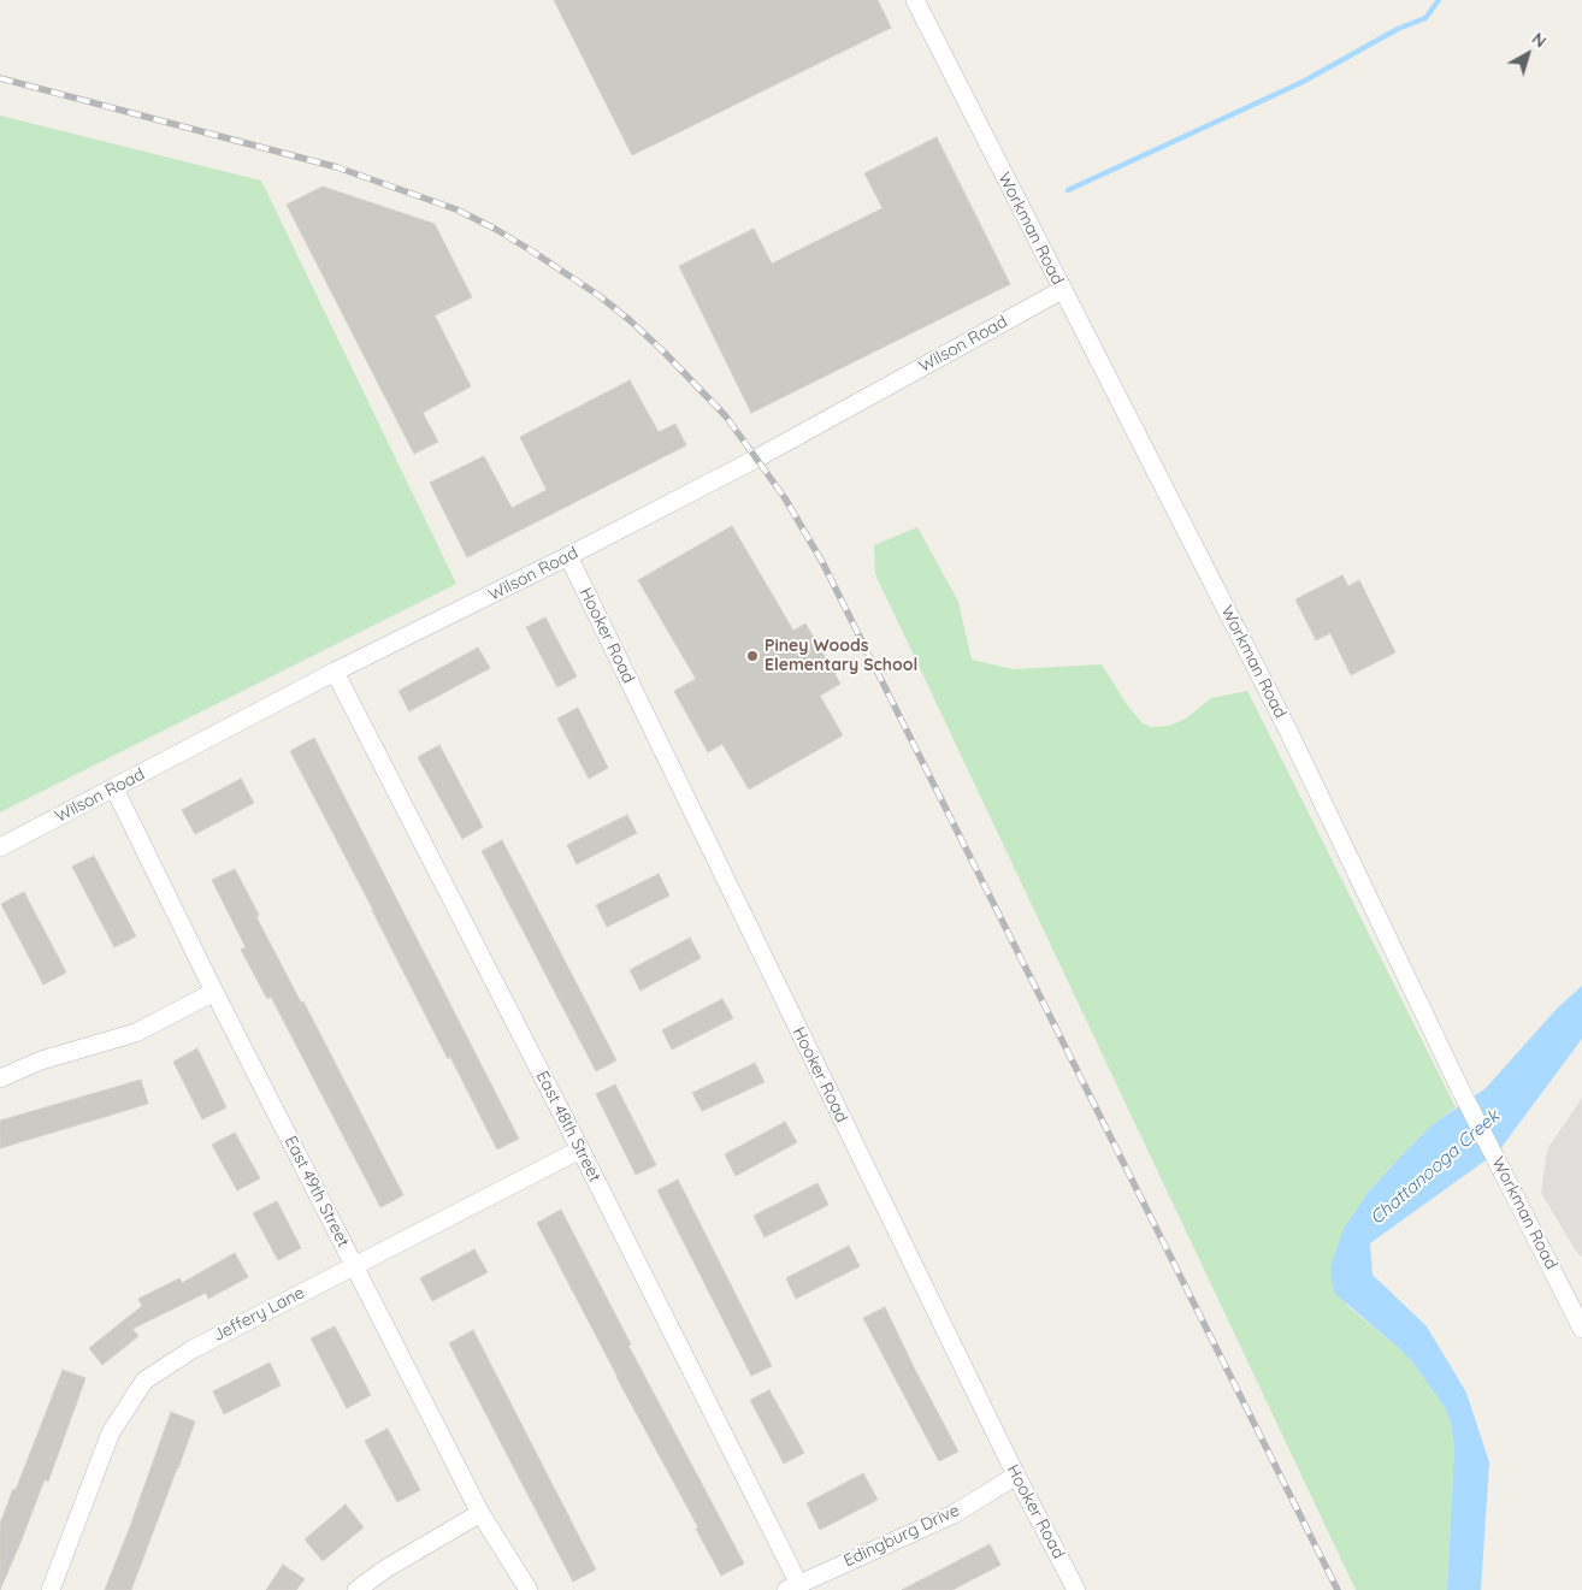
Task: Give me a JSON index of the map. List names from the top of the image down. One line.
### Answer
{"streets":{"street":["Workman Road","Wilson Road","Hooker Road","East 48th Street","East 49th Street","Jeffery Lane","Edingburg Drive"]},"crossings":[["Workman Road","Wilson Road"],["Wilson Road","Hooker Road"],["Wilson Road","East 48th Street"],["Wilson Road","East 49th Street"],["Hooker Road","Edingburg Drive"],["East 48th Street","Jeffery Lane"],["East 48th Street","Edingburg Drive"],["East 49th Street","Jeffery Lane"]],"water":["Chattanooga Creek"],"places":["Piney Woods Elementary School"],"north":"top right"}
